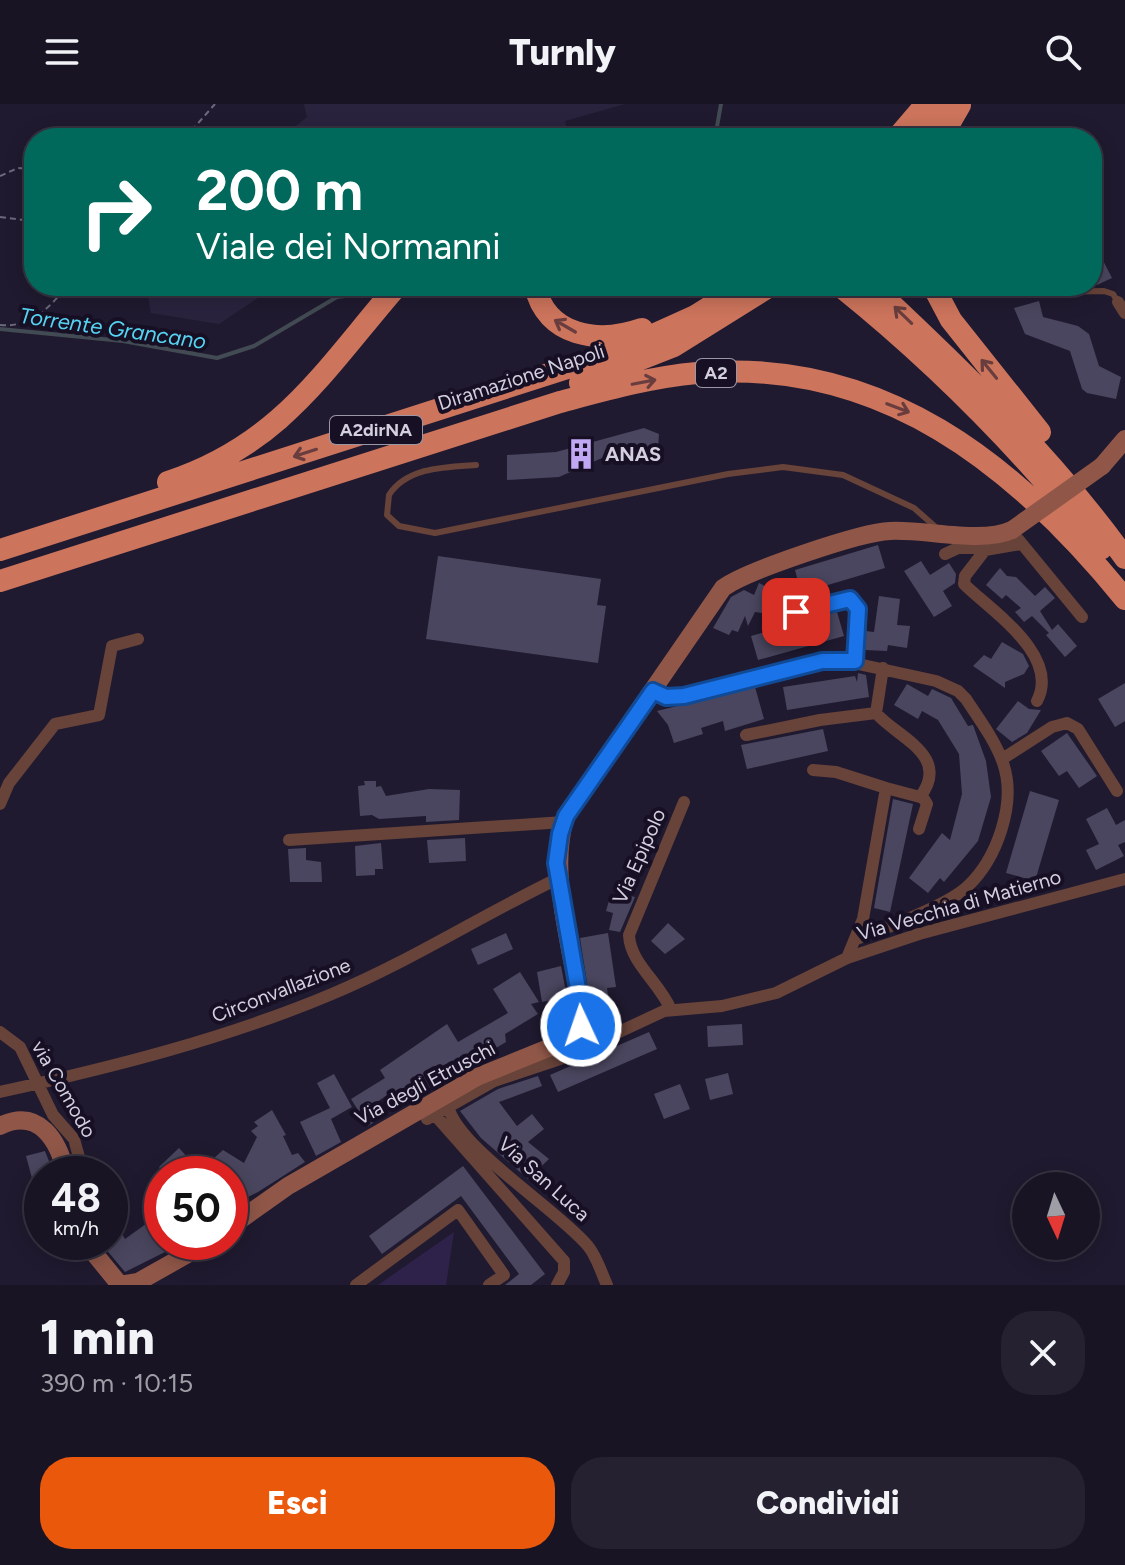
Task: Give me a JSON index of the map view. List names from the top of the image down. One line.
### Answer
{"streets":{"highway":["A2","Diramazione Napoli","A2dirNA"],"main road":["Via degli Etruschi"],"street":["Via Epipolo","Via Vecchia di Matierno","Circonvallazione","via Comodo","Via San Luca"]},"crossings":[["Via Epipolo","Via Vecchia di Matierno"],["Via Vecchia di Matierno","Via degli Etruschi"],["Via Vecchia di Matierno","Via San Luca"],["Circonvallazione","via Comodo"]],"water":["Torrente Grancano"],"places":{"building":["ANAS"]},"north":"bottom","page":{"header":"Turnly","turn":["200 m","Viale dei Normanni"],"speed":"48 km/h","limit":"50","heading":["1 min","390 m · 10:15"],"buttons":["Esci","Condividi"]}}
